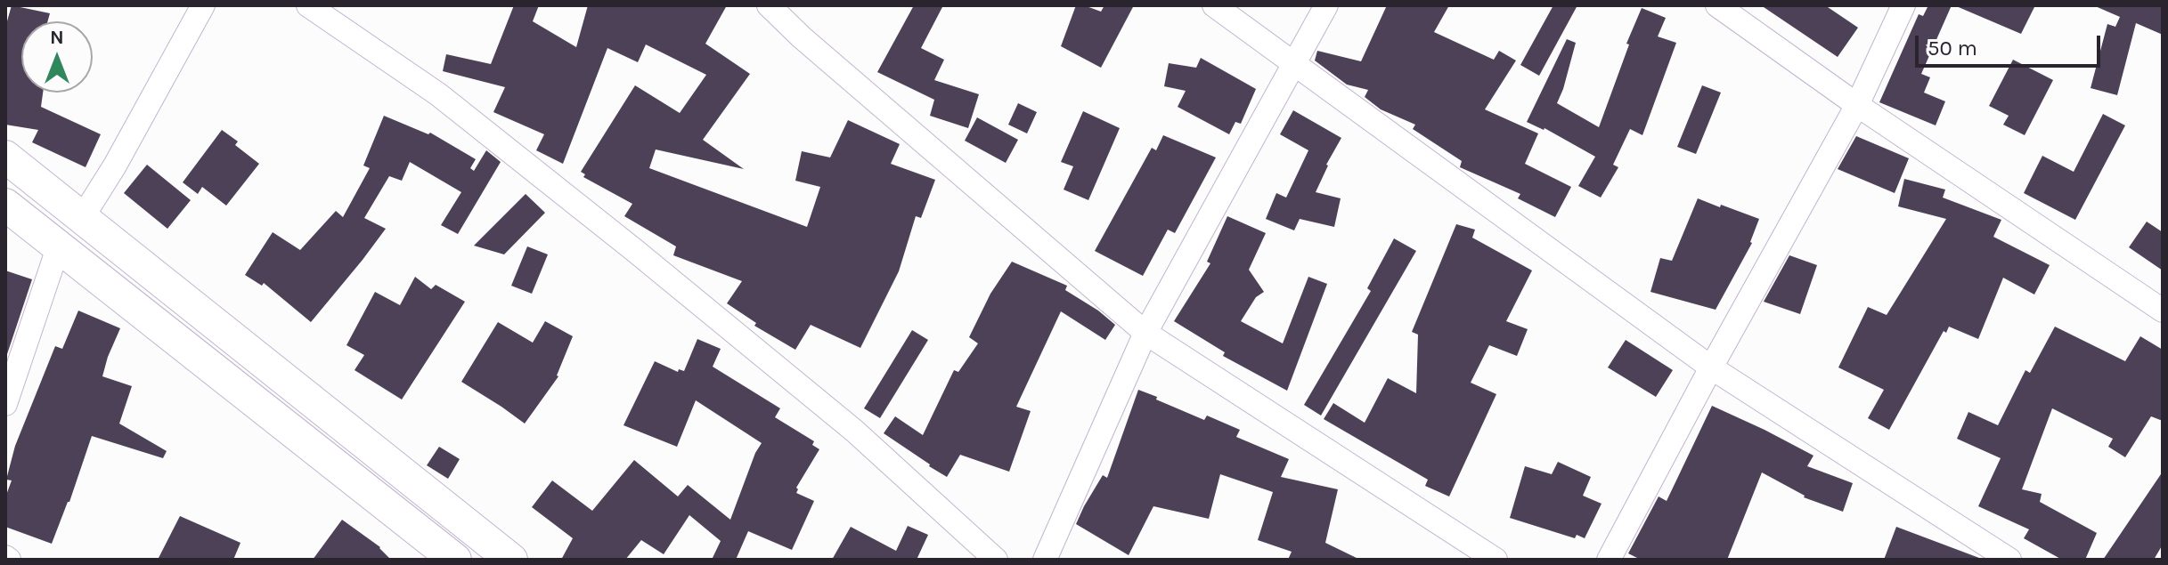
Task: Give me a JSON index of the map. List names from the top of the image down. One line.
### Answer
{"scale_bar":"50 m","north":"top"}
